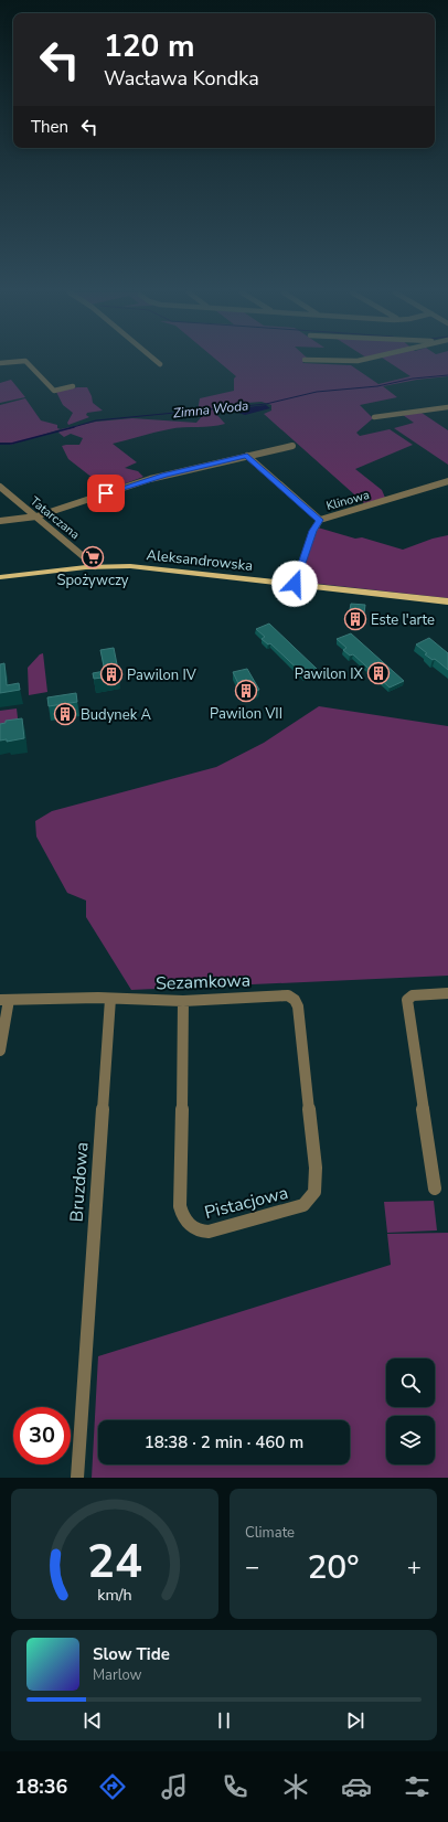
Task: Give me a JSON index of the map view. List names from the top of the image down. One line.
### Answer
{"streets":{"main road":["Aleksandrowska"],"street":["Klinowa","Tatarczana","Sezamkowa","Bruzdowa","Pistacjowa"]},"crossings":[["Klinowa","Aleksandrowska"],["Tatarczana","Aleksandrowska"],["Sezamkowa","Bruzdowa"],["Sezamkowa","Pistacjowa"]],"water":["Zimna Woda"],"places":{"supermarket":["Spożywczy"],"building":["Este l'arte","Pawilon IX","Pawilon IV","Pawilon VII","Budynek A"]},"page":{"turn":["120 m","Wacława Kondka"],"then":"Then","limit":"30","trip":"18:38 · 2 min · 460 m","tile":"Climate","heat":["−","20°","+"],"song":["Slow Tide","Marlow"],"tabs":"18:36","gauge":["24","km/h"]}}
